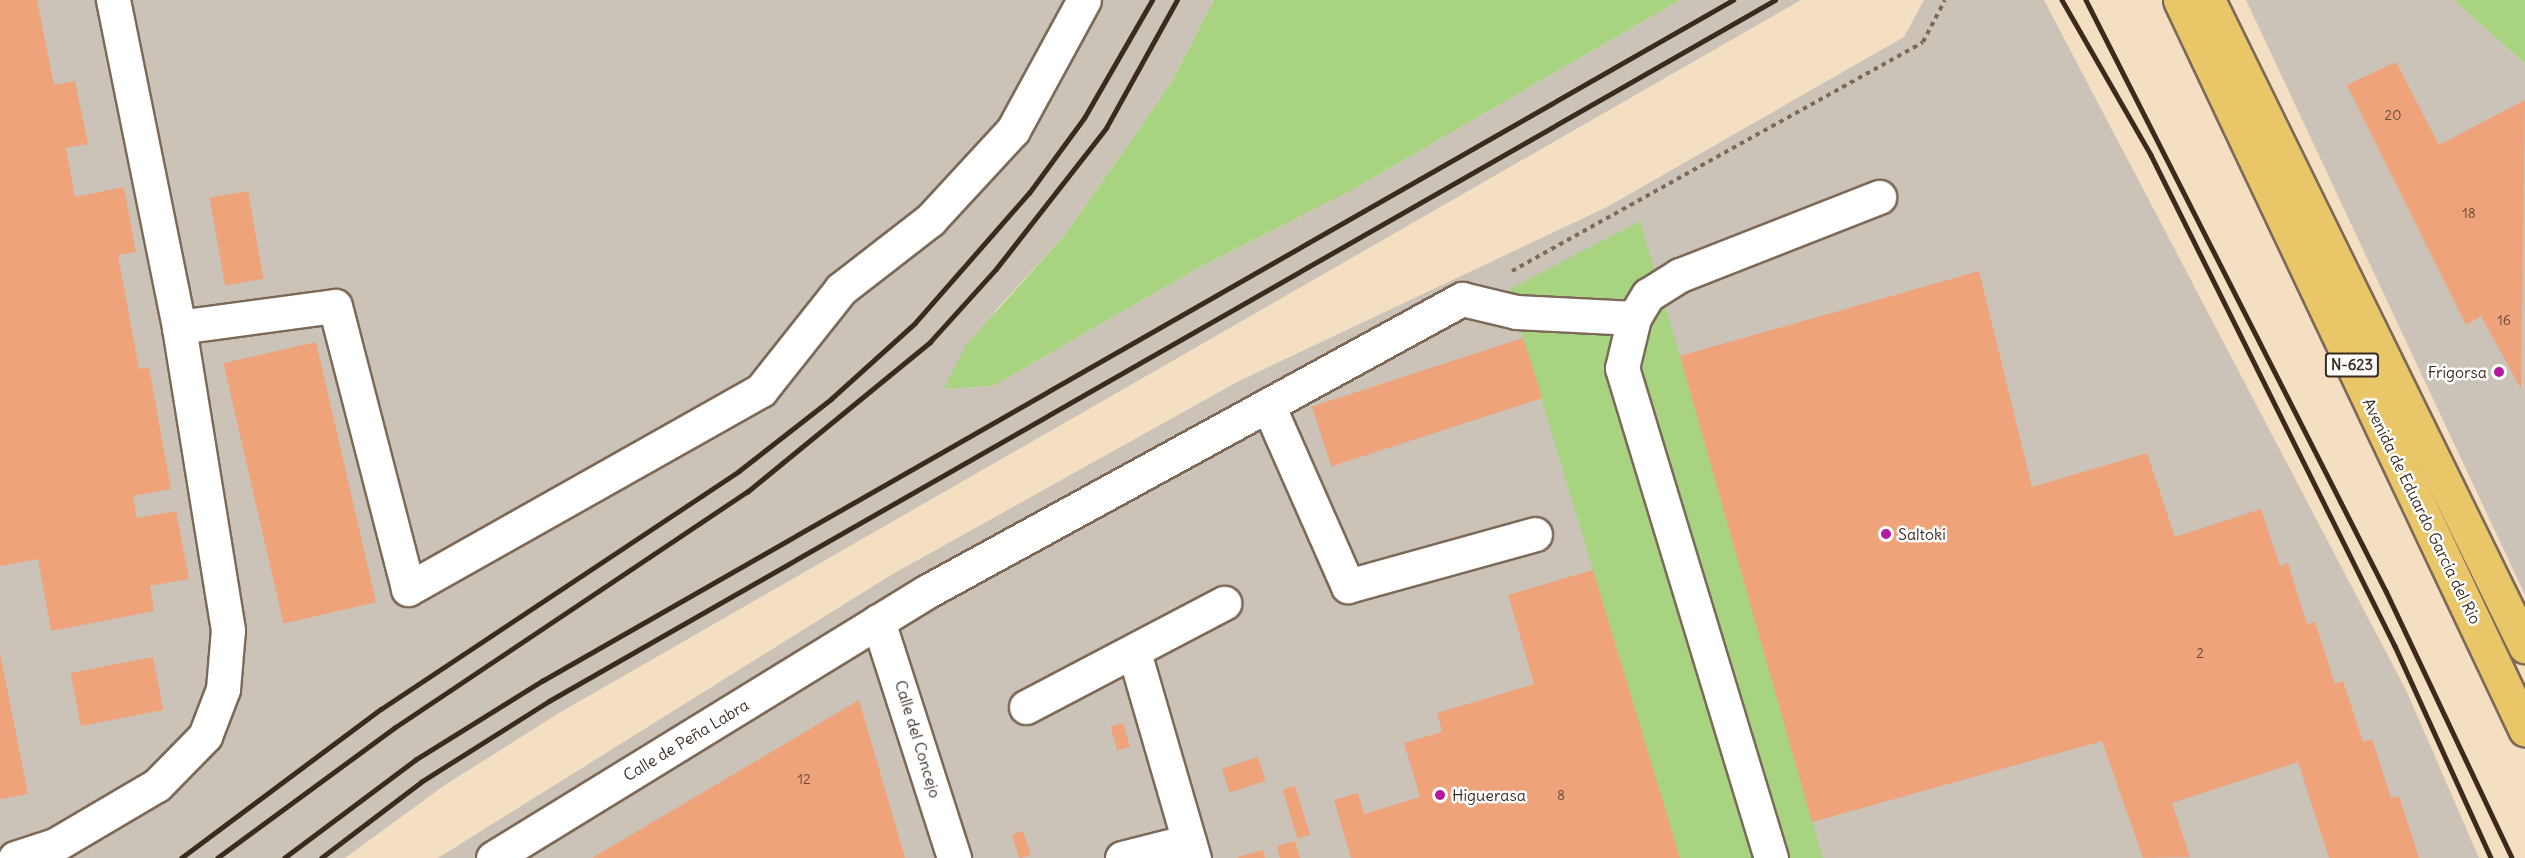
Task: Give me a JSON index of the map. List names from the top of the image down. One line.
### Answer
{"streets":{"highway":["N-623","Avenida de Eduardo García del Río"],"street":["Calle del Concejo","Calle de Peña Labra"]},"crossings":[["Calle del Concejo","Calle de Peña Labra"]],"places":["Frigorsa","Saltoki","Higuerasa"],"house_numbers":["20","18","16","2","12","8"]}
